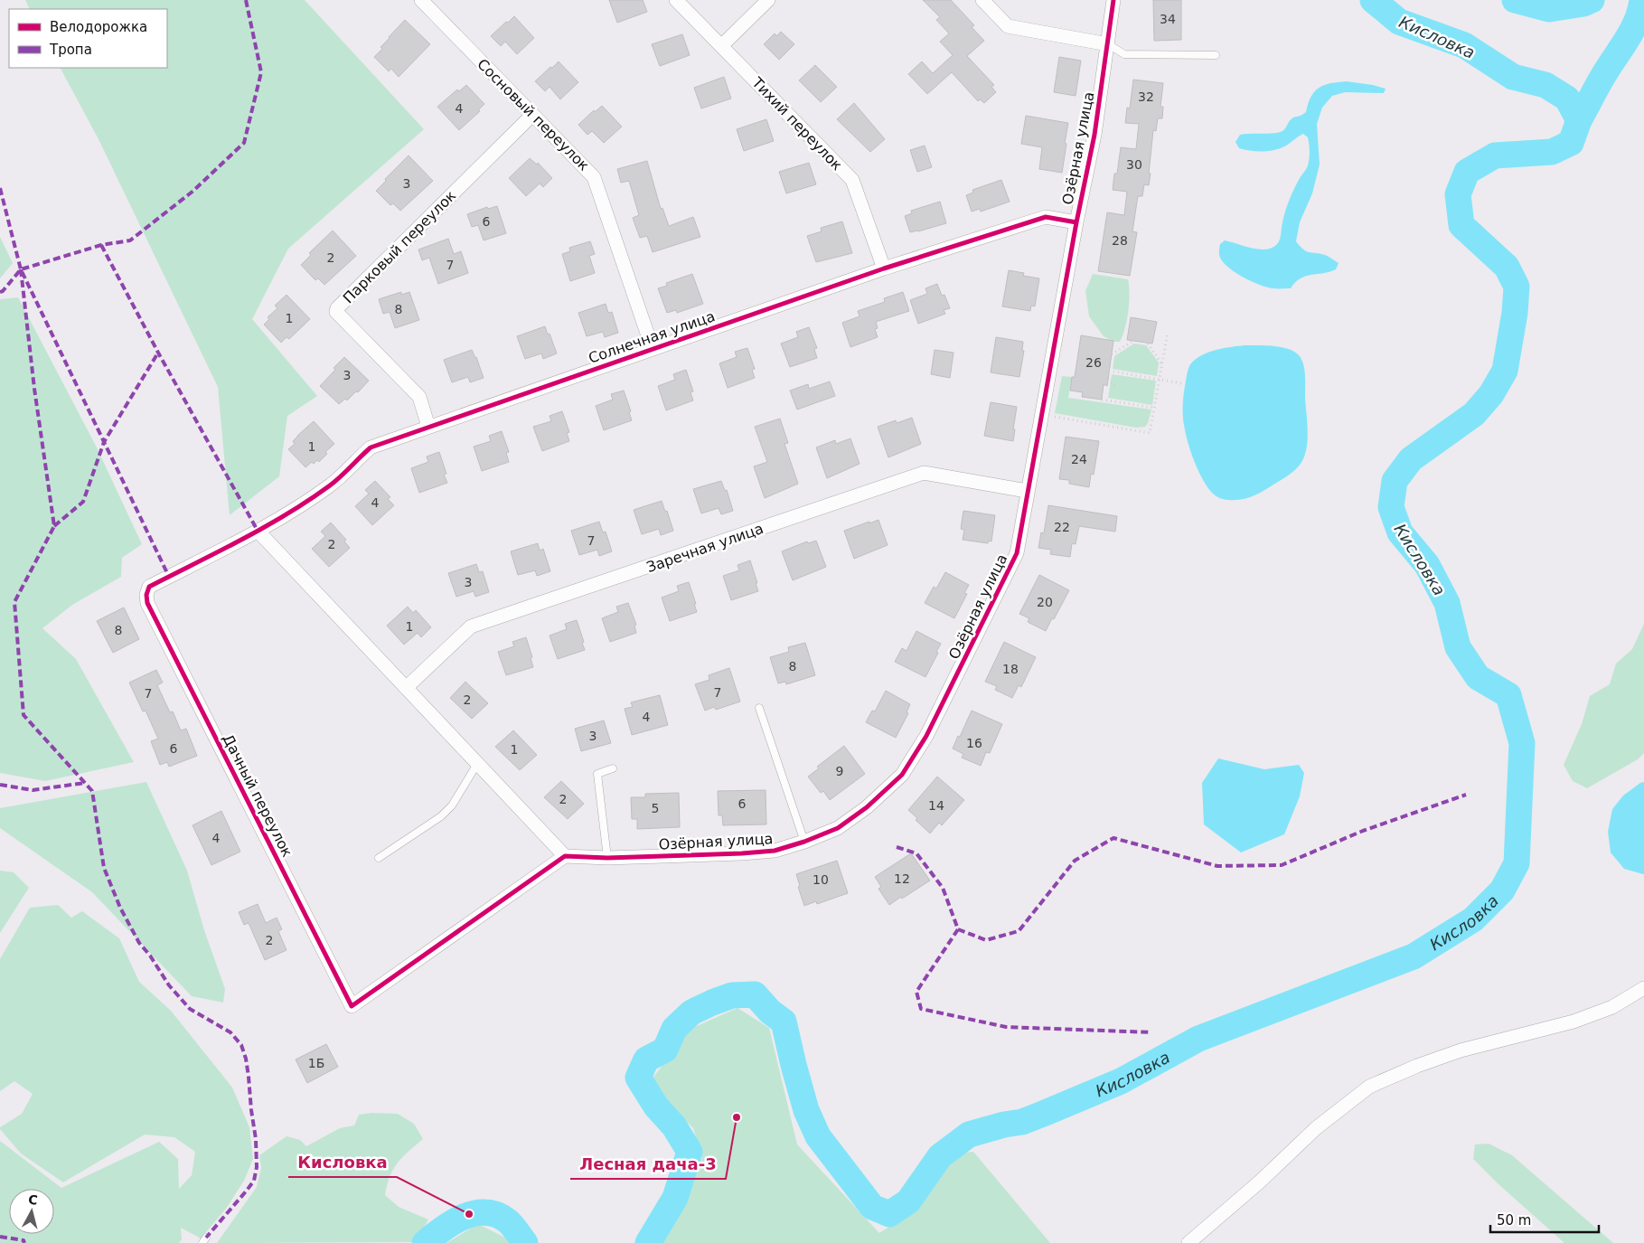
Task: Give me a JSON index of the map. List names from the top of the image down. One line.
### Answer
{"streets":{"street":["Сосновый переулок","Тихий переулок","Озёрная улица","Парковый переулок","Солнечная улица","Заречная улица","Дачный переулок"]},"crossings":[["Сосновый переулок","Парковый переулок"],["Сосновый переулок","Солнечная улица"],["Тихий переулок","Солнечная улица"],["Озёрная улица","Солнечная улица"],["Озёрная улица","Заречная улица"],["Озёрная улица","Дачный переулок"],["Парковый переулок","Солнечная улица"],["Солнечная улица","Дачный переулок"]],"water":["Кисловка"],"places":["Лесная дача-3","Кисловка"],"house_numbers":["34","32","4","30","3","6","28","2","7","8","1","26","3","1","24","4","22","7","2","3","20","1","8","8","18","7","7","2","4","3","16","6","1","9","2","6","14","5","4","12","10","2","1Б"],"legend":["Велодорожка","Тропа"],"scale_bar":"50 m","north":"top"}
